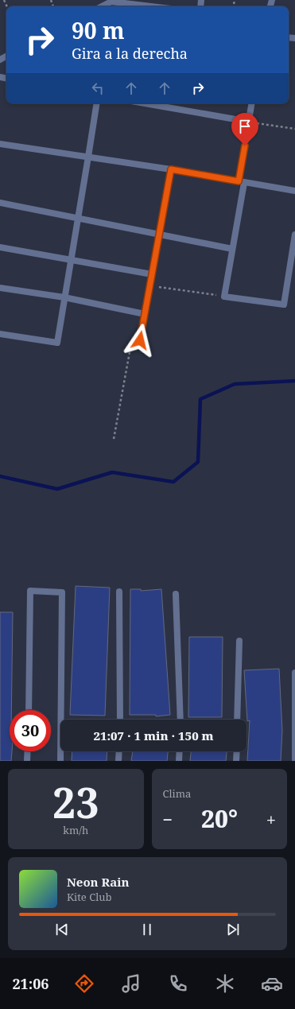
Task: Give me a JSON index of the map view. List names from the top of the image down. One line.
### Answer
{"page":{"turn":["90 m","Gira a la derecha"],"limit":"30","trip":"21:07 · 1 min · 150 m","tile":[["23","km/h"],"Clima"],"heat":["−","20°","+"],"song":["Neon Rain","Kite Club"],"tabs":"21:06"}}
